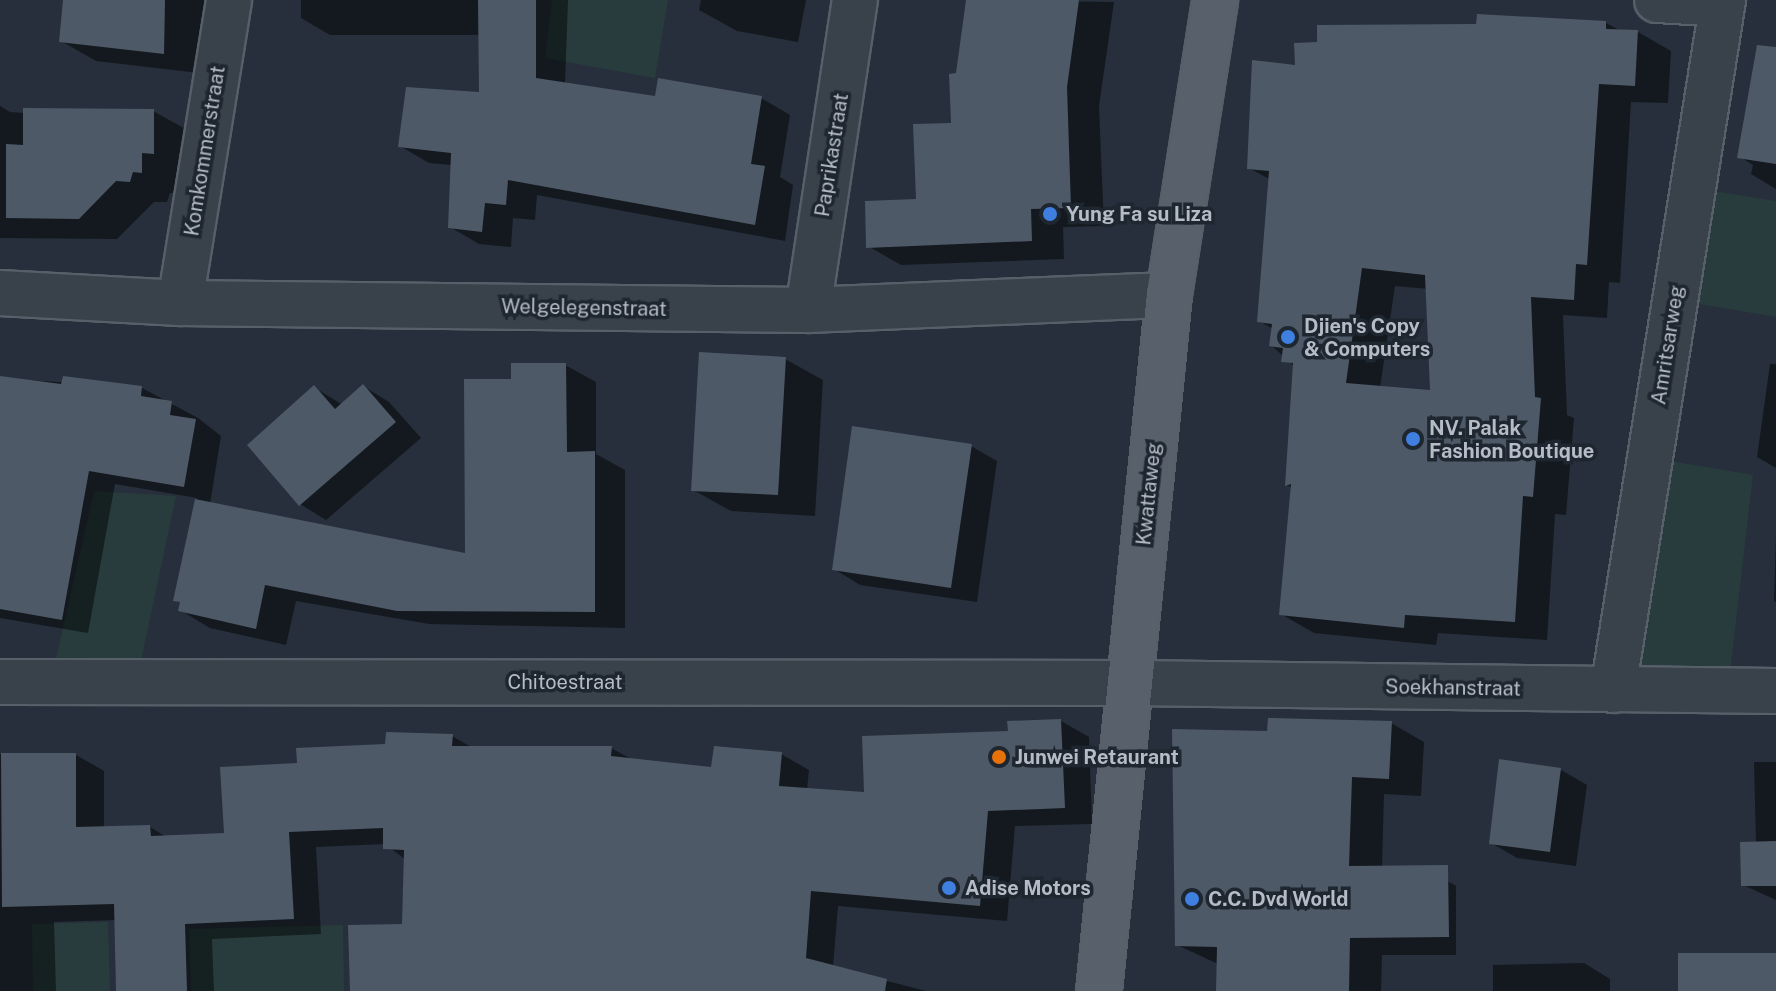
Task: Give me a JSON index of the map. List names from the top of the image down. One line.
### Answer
{"streets":{"main road":["Kwattaweg"],"street":["Komkommerstraat","Paprikastraat","Welgelegenstraat","Amritsarweg","Chitoestraat","Soekhanstraat"]},"crossings":[["Komkommerstraat","Welgelegenstraat"],["Paprikastraat","Welgelegenstraat"],["Welgelegenstraat","Kwattaweg"],["Amritsarweg","Soekhanstraat"],["Kwattaweg","Chitoestraat"],["Kwattaweg","Soekhanstraat"],["Chitoestraat","Soekhanstraat"]],"places":["Yung Fa su Liza","Djien's Copy & Computers","NV. Palak Fashion Boutique","Junwei Retaurant","Adise Motors","C.C. Dvd World"]}
